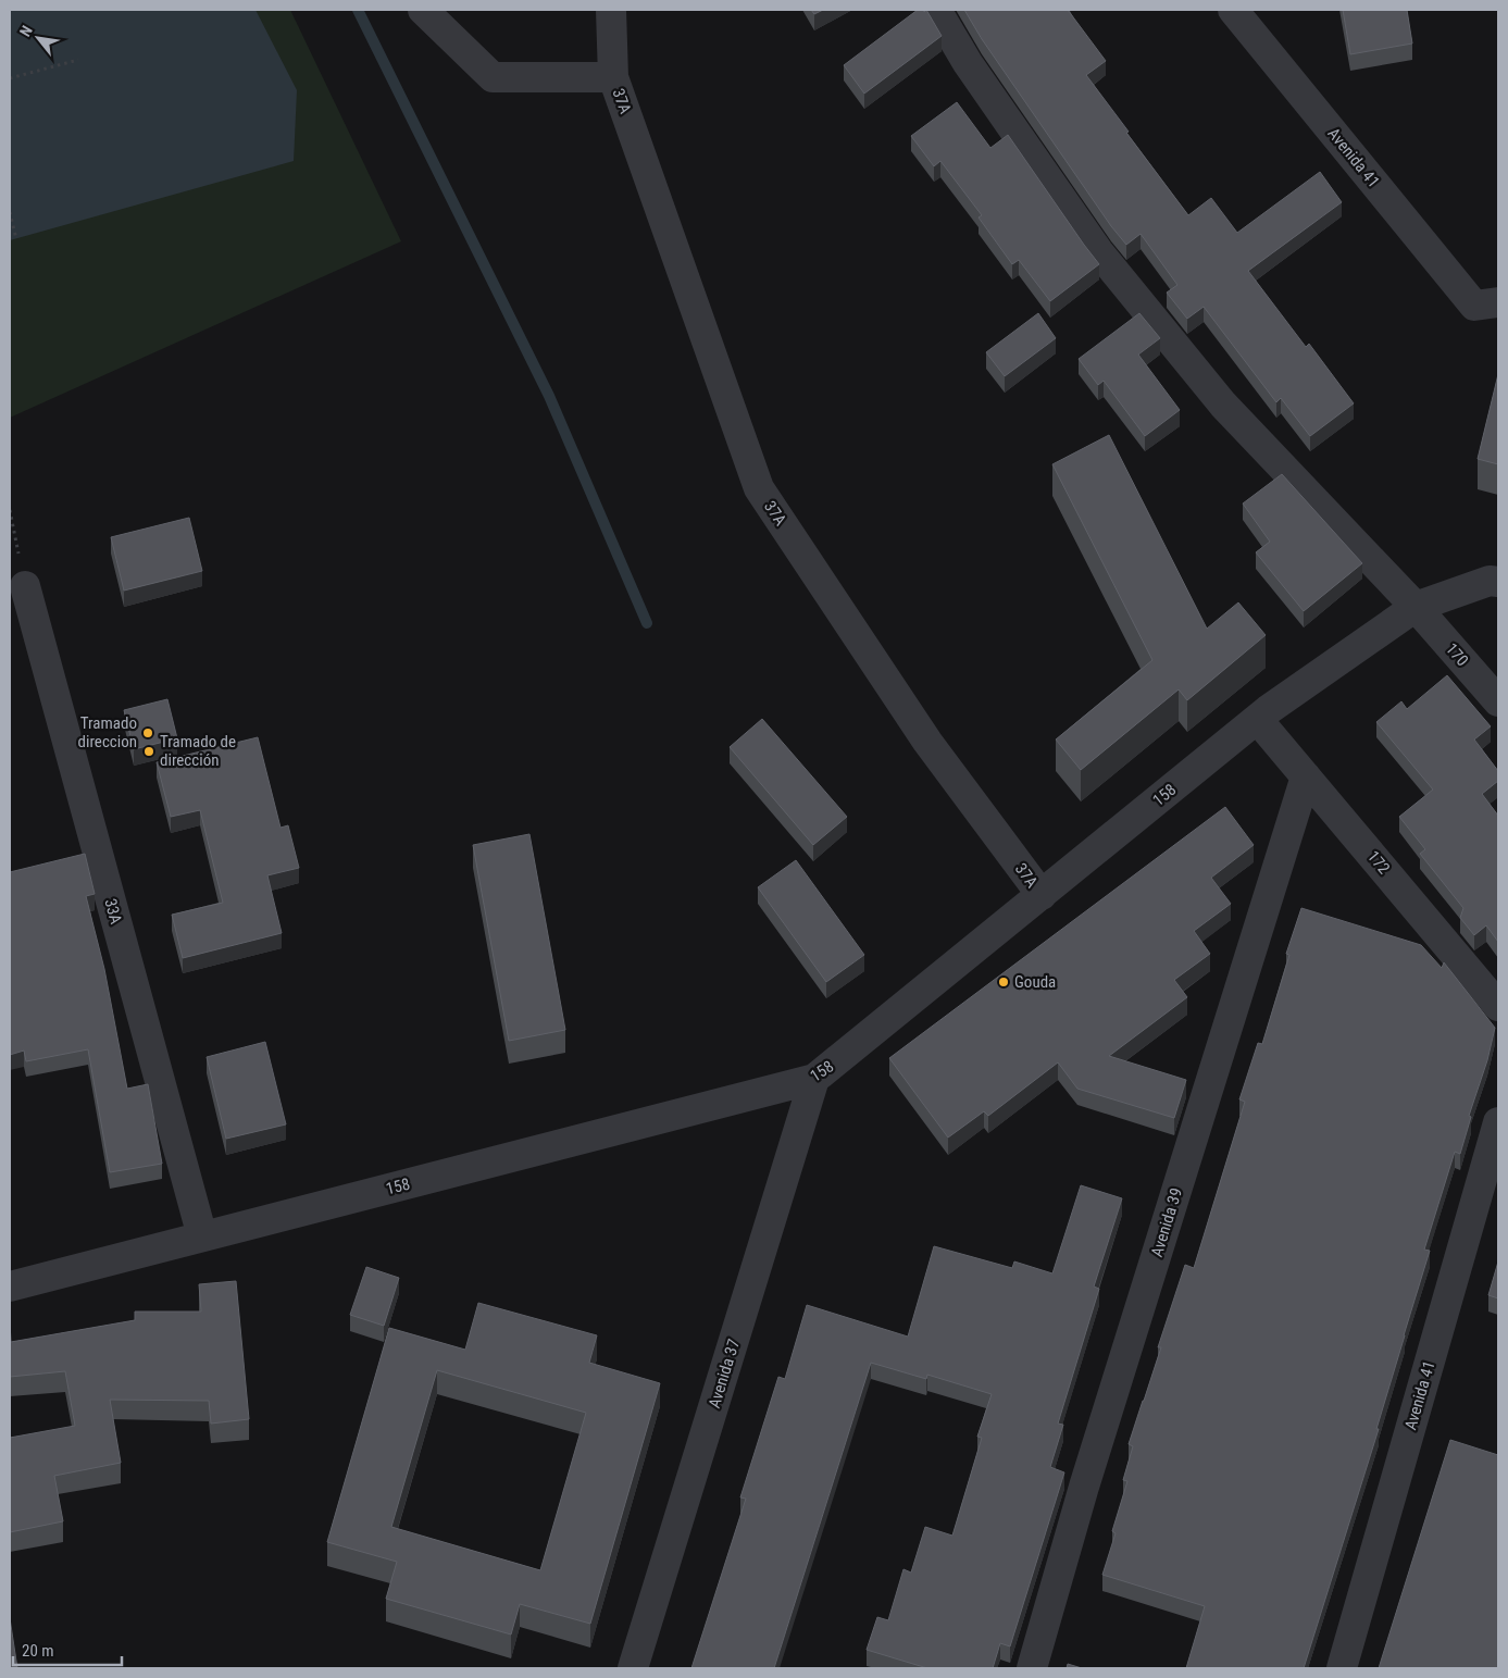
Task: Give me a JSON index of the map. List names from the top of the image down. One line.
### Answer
{"streets":{"street":["37A","Avenida 41","170","158","172","33A","Avenida 39","Avenida 37"]},"crossings":[["37A","158"],["170","158"],["158","172"],["158","33A"],["158","Avenida 37"],["172","Avenida 39"]],"places":["Tramado direccion","Tramado de dirección","Gouda"],"scale_bar":"20 m","north":"top left"}
